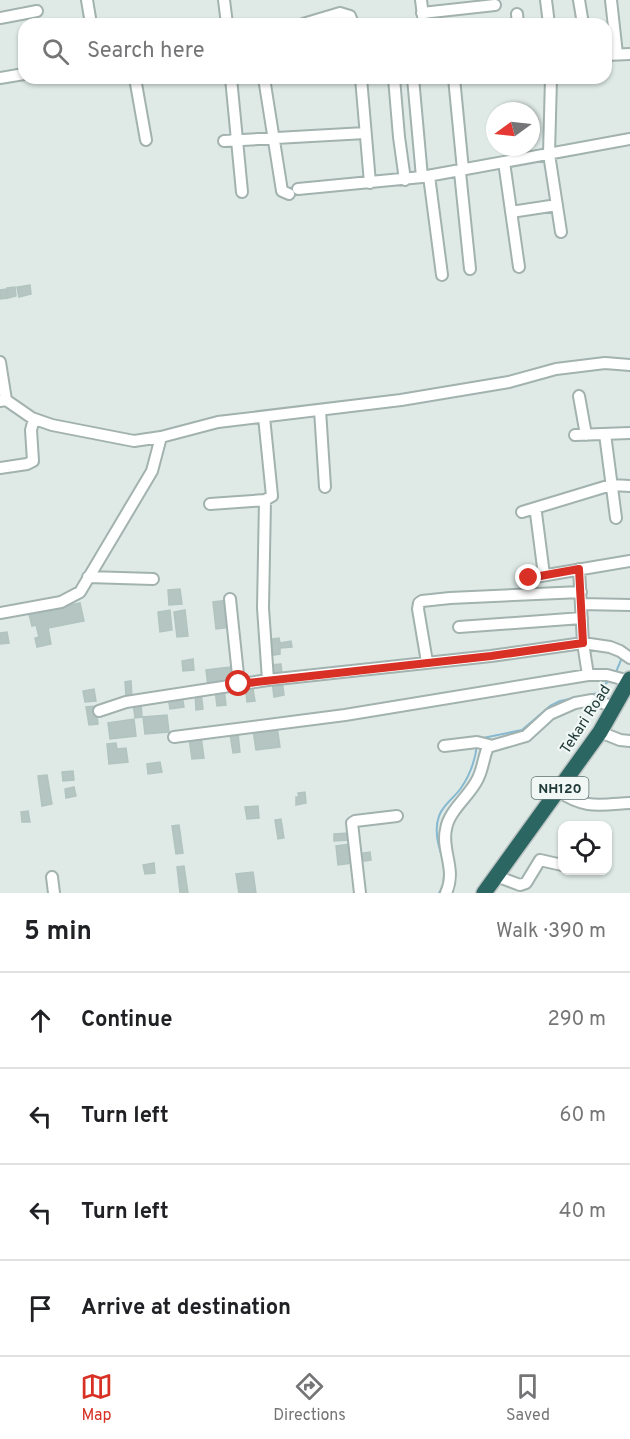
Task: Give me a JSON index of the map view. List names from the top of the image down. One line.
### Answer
{"streets":{"highway":["Tekari Road","NH120"]},"north":"left","page":{"search":"Search here","heading":["5 min","Walk · 390 m"],"list":[["Continue","290 m"],["Turn left","60 m"],["Turn left","40 m"],"Arrive at destination"],"nav":["Map","Directions","Saved"]}}
